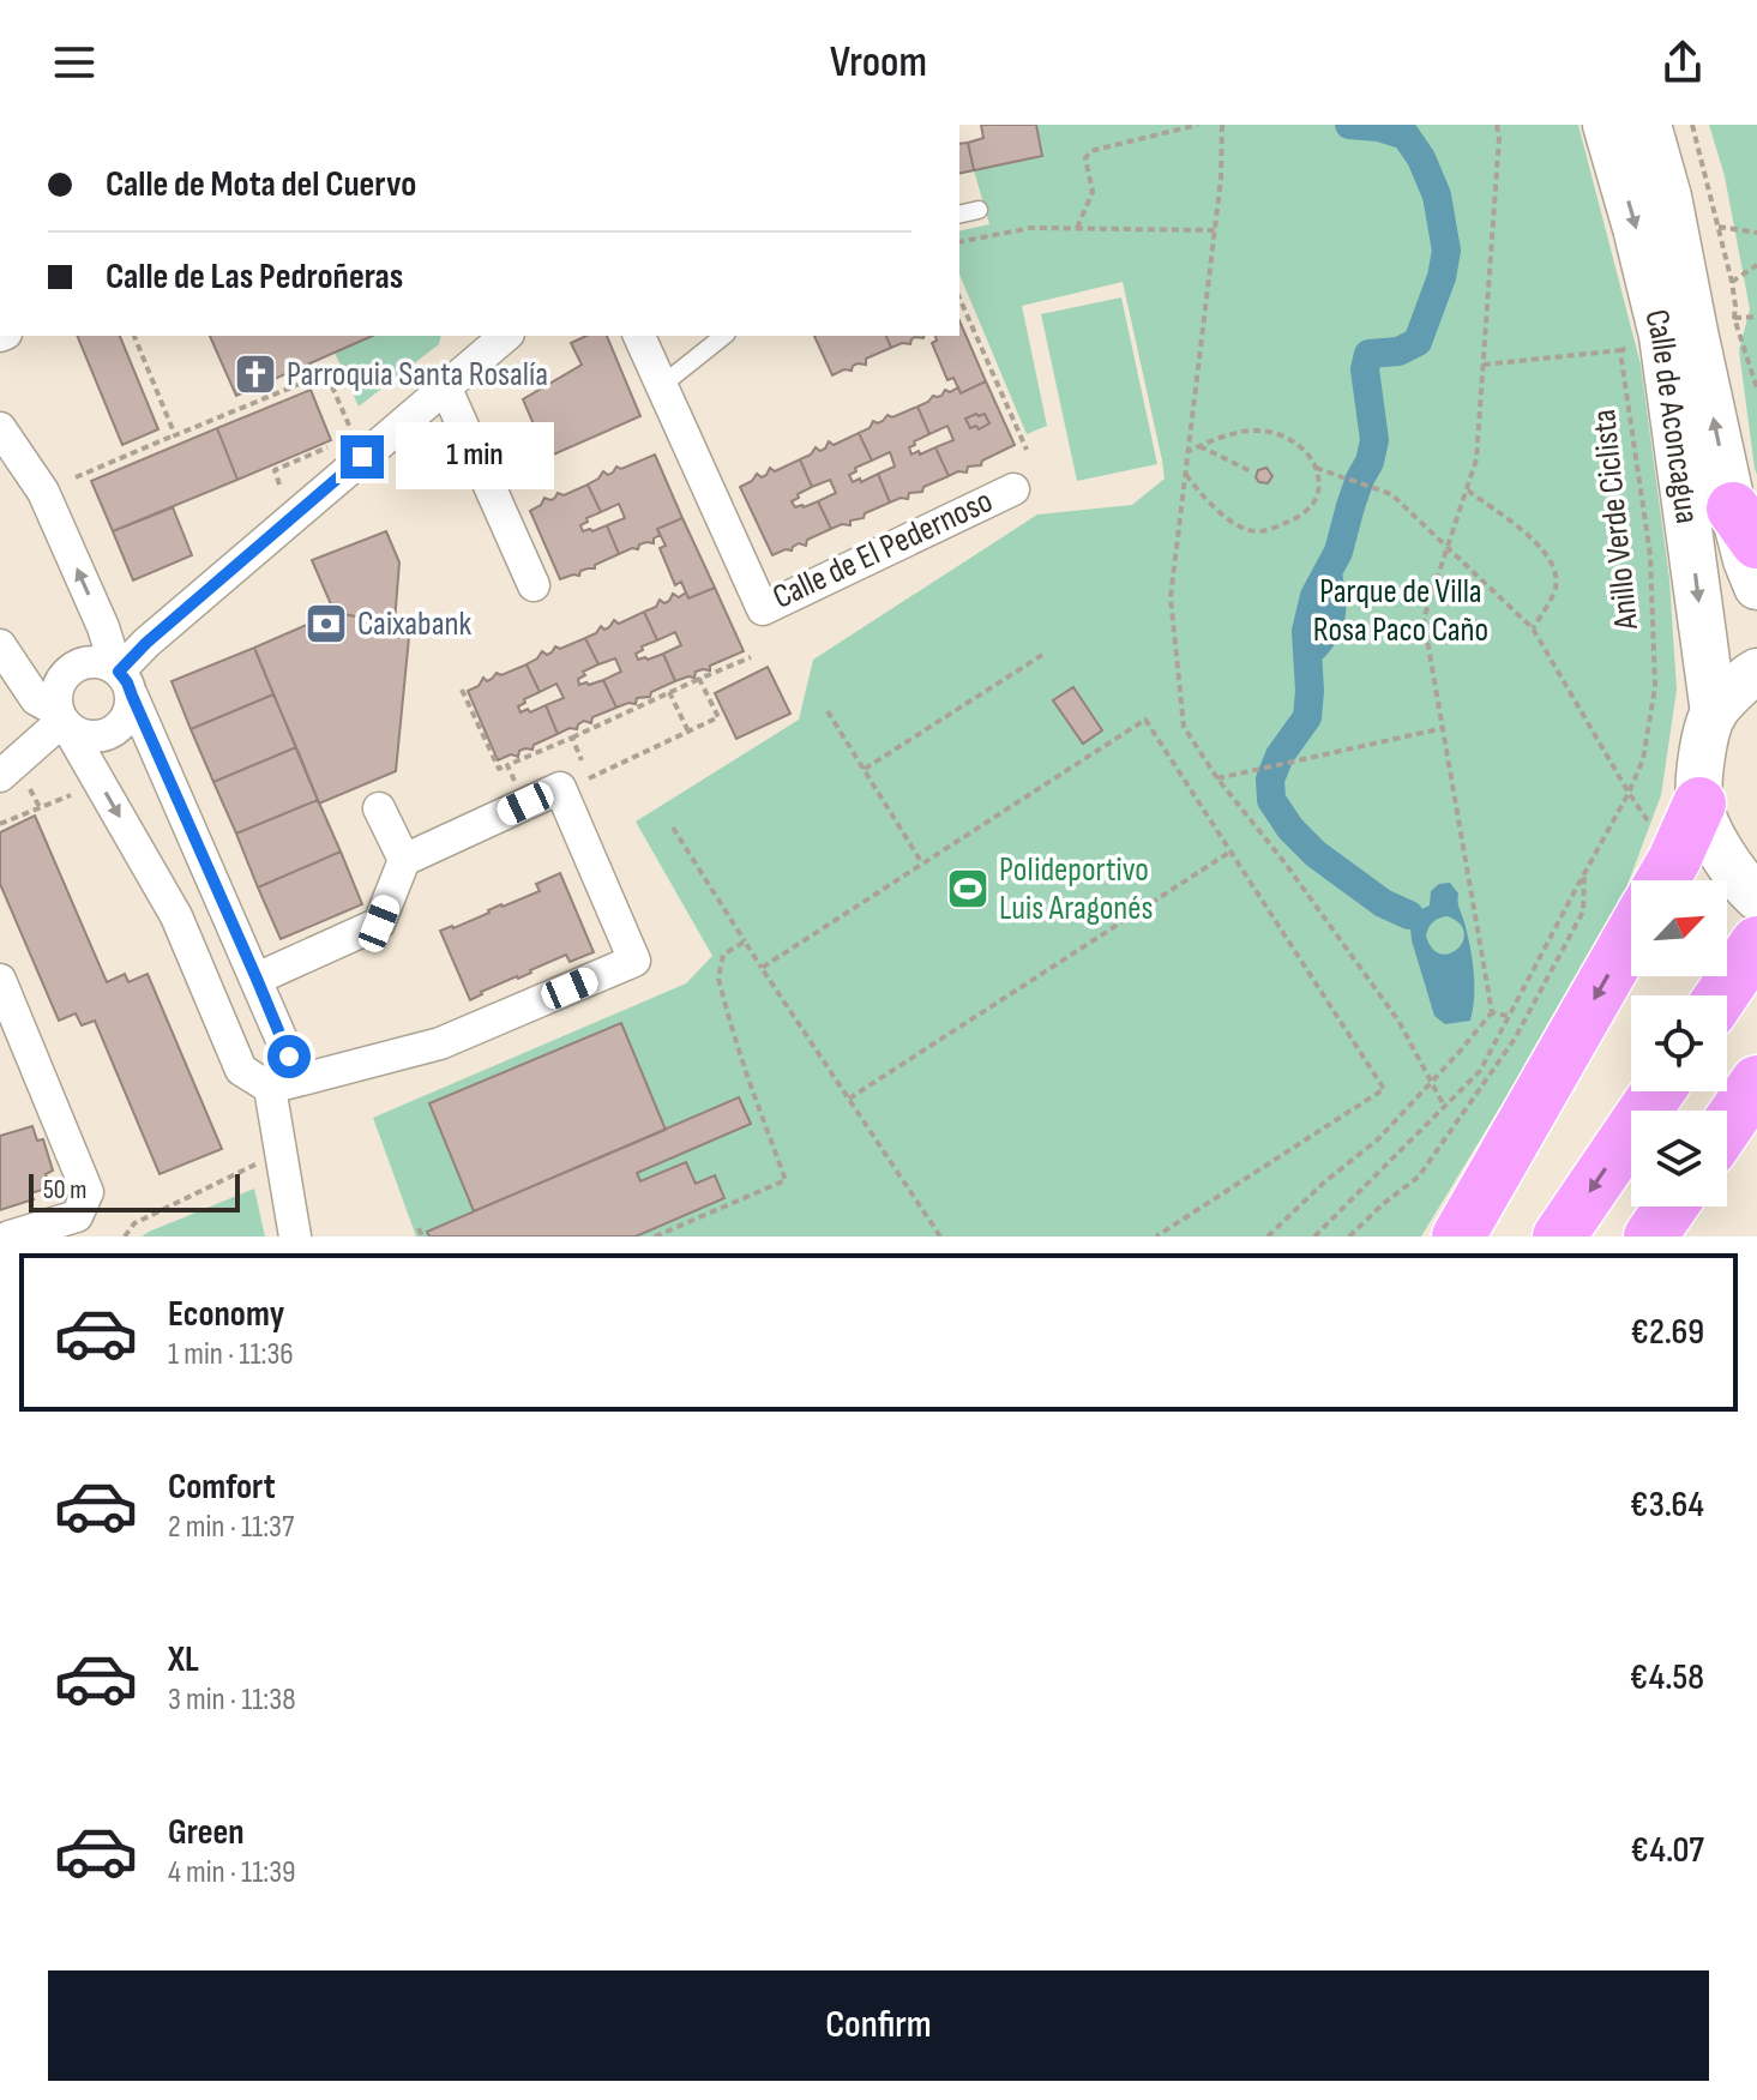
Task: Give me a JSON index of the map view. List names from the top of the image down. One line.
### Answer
{"streets":{"main road":["Calle de Aconcagua"],"street":["Calle de El Pedernoso"],"path":["Anillo Verde Ciclista"]},"crossings":[["Calle de Aconcagua","Anillo Verde Ciclista"]],"parks":["Parque de Villa Rosa Paco Caño"],"places":{"church":["Parroquia Santa Rosalía"],"bank":["Caixabank"],"sports":["Polideportivo Luis Aragonés"]},"scale_bar":"50 m","north":"top right","page":{"header":"Vroom","banner":["Calle de Mota del Cuervo","Calle de Las Pedroñeras"],"bubble":"1 min","scale":"50 m","list":[{"name":"Economy","note":"1 min · 11:36","value":"€2.69"},{"name":"Comfort","note":"2 min · 11:37","value":"€3.64"},{"name":"XL","note":"3 min · 11:38","value":"€4.58"},{"name":"Green","note":"4 min · 11:39","value":"€4.07"}],"buttons":"Confirm"}}
